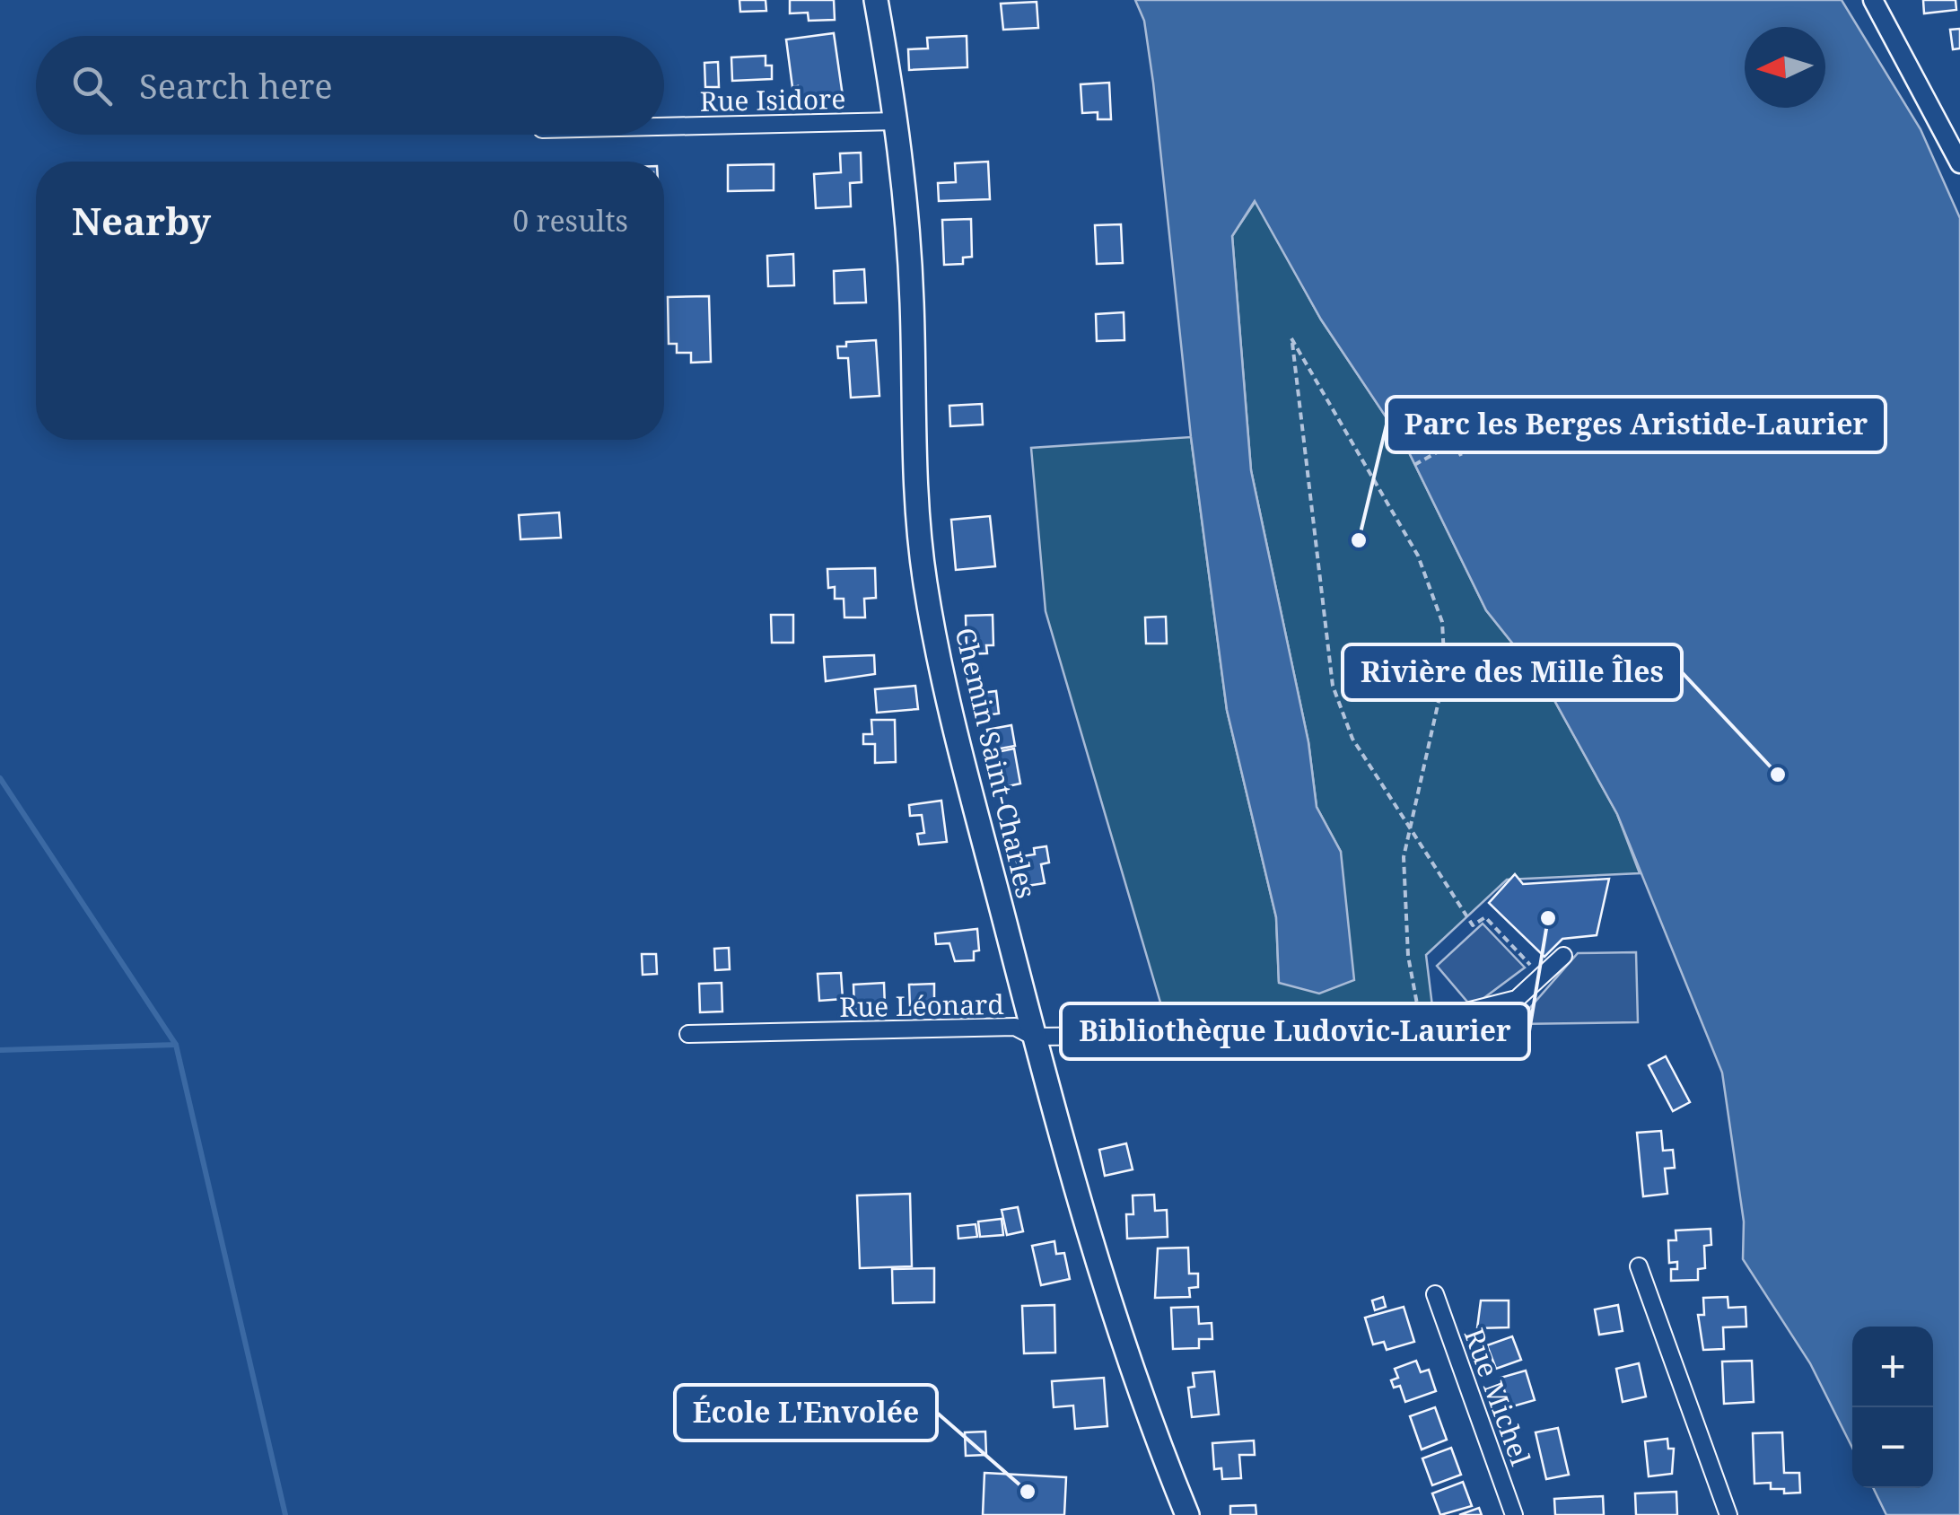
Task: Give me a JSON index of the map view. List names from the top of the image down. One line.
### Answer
{"streets":{"main road":["Chemin Saint-Charles"],"street":["Rue Isidore","Rue Léonard","Rue Michel"]},"crossings":[["Rue Isidore","Chemin Saint-Charles"],["Chemin Saint-Charles","Rue Léonard"]],"places":["Parc les Berges Aristide-Laurier","Rivière des Mille Îles","Bibliothèque Ludovic-Laurier","École L'Envolée"],"north":"left","page":{"search":"Search here","heading":["Nearby","0 results"],"map_buttons":["+","−"]}}
